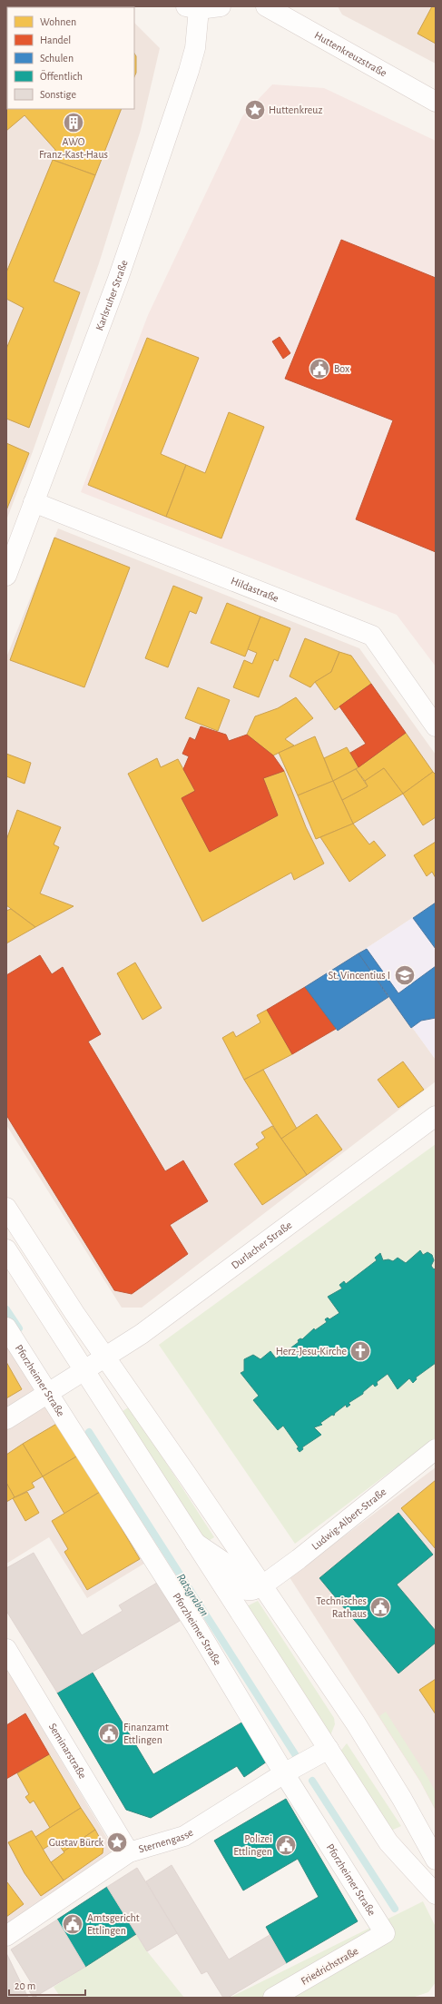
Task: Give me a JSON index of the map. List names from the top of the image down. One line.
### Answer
{"streets":{"street":["Huttenkreuzstraße","Karlsruher Straße","Hildastraße","Durlacher Straße","Pforzheimer Straße","Ludwig-Albert-Straße","Seminarstraße","Sternengasse","Friedrichstraße"]},"crossings":[["Karlsruher Straße","Hildastraße"],["Durlacher Straße","Pforzheimer Straße"],["Pforzheimer Straße","Sternengasse"],["Pforzheimer Straße","Friedrichstraße"],["Seminarstraße","Sternengasse"]],"water":["Ratsgraben"],"places":{"place":["Huttenkreuz","Gustav Bürck"],"building":["AWO Franz-Kast-Haus"],"public building":["Box","Technisches Rathaus","Finanzamt Ettlingen","Polizei Ettlingen","Amtsgericht Ettlingen"],"school or university":["St. Vincentius I"],"church":["Herz-Jesu-Kirche"]},"legend":["Wohnen","Handel","Schulen","Öffentlich","Sonstige"],"scale_bar":"20 m"}
